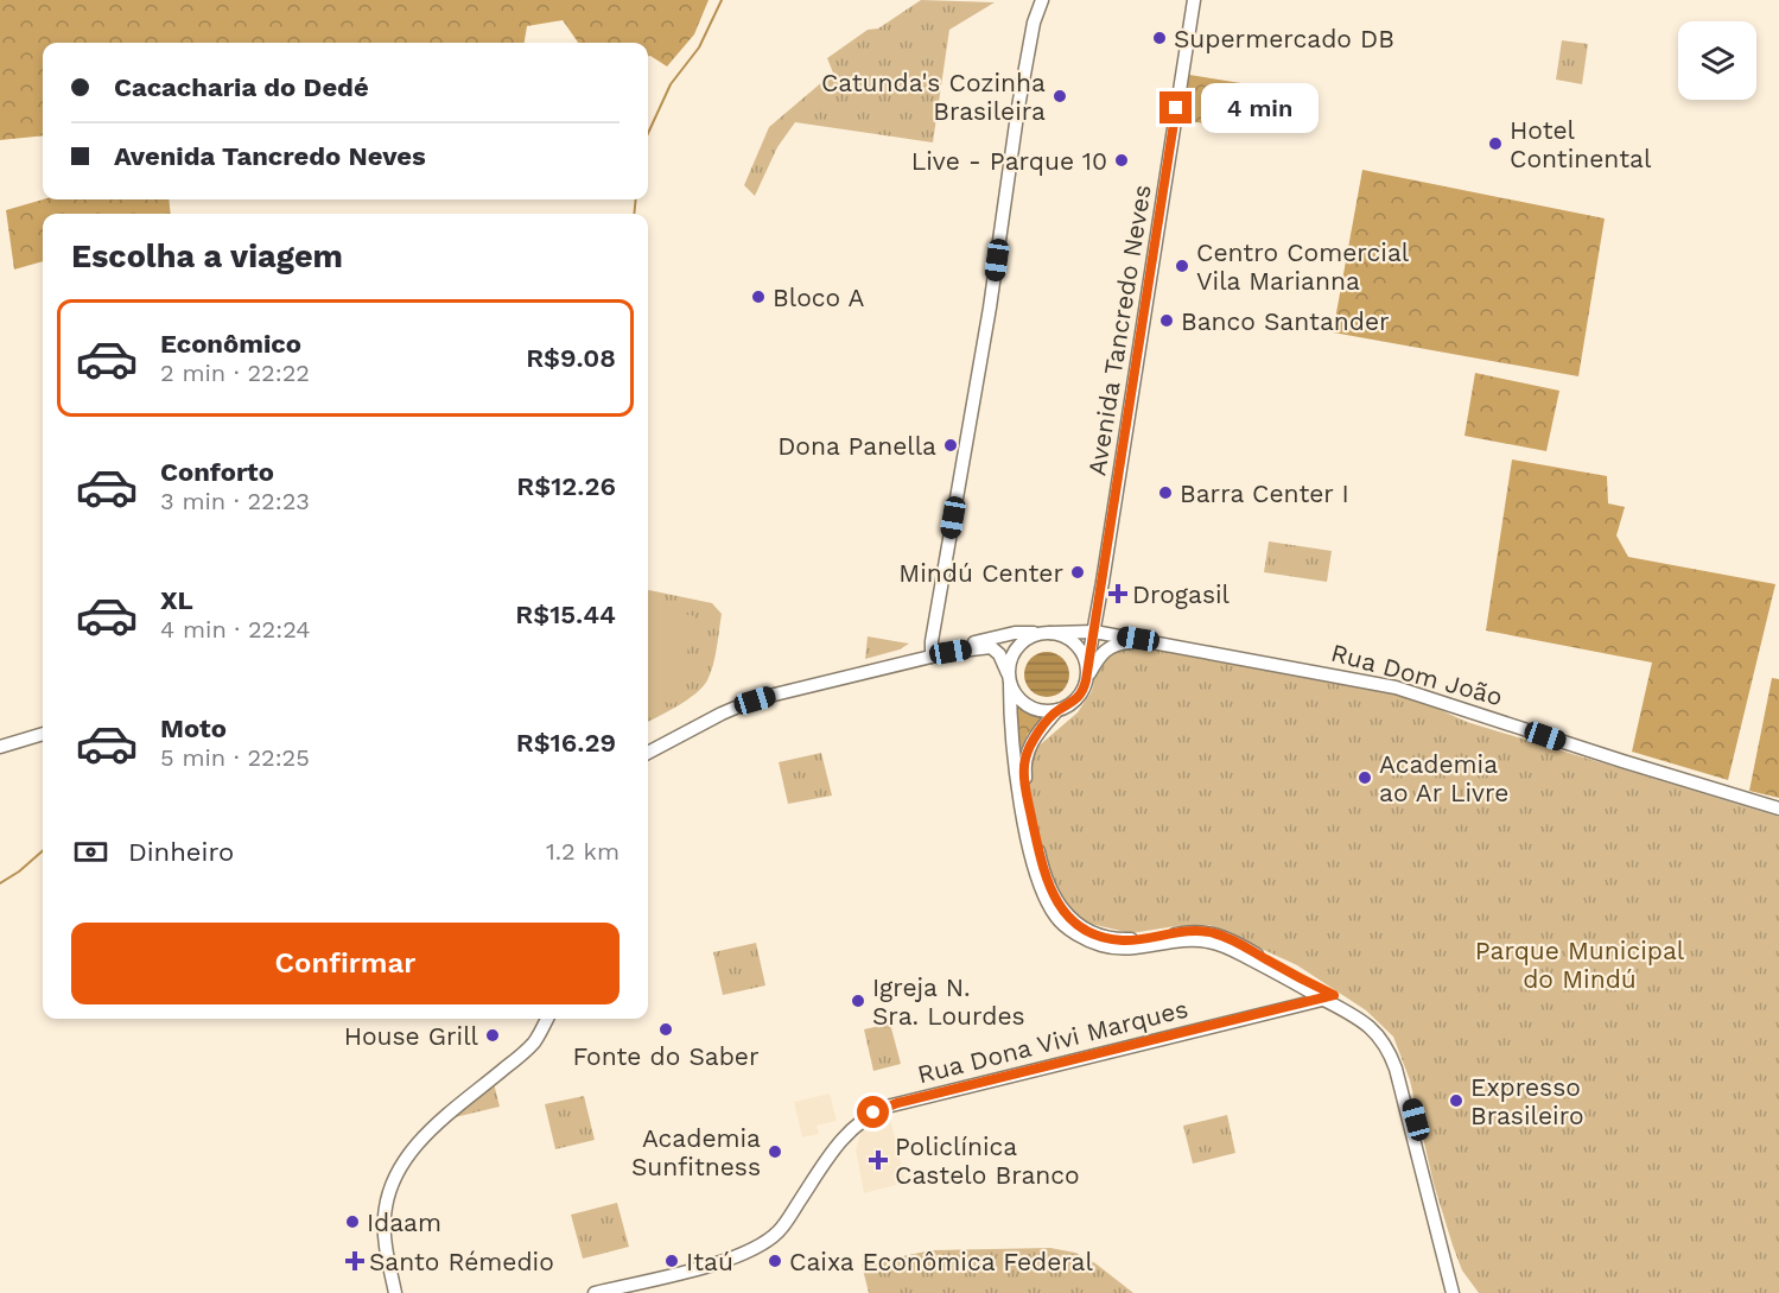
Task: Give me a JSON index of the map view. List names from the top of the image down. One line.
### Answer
{"streets":{"main road":["Avenida Tancredo Neves","Rua Dom João","Rua Dona Vivi Marques"]},"crossings":[["Avenida Tancredo Neves","Rua Dom João"]],"parks":["Parque Municipal do Mindú"],"places":{"other":["Supermercado DB","Catunda's Cozinha Brasileira","Hotel Continental","Live - Parque 10","Centro Comercial Vila Marianna","Bloco A","Banco Santander","Dona Panella","Barra Center I","Mindú Center","Academia ao Ar Livre","Igreja N. Sra. Lourdes","Fonte do Saber","House Grill","Expresso Brasileiro","Academia Sunfitness","Idaam","Itaú","Caixa Econômica Federal"],"health":["Drogasil","Policlínica Castelo Branco","Santo Rémedio"]},"page":{"banner":["Cacacharia do Dedé","Avenida Tancredo Neves"],"bubble":"4 min","heading":"Escolha a viagem","list":[{"name":"Econômico","note":"2 min · 22:22","value":"R$9.08"},{"name":"Conforto","note":"3 min · 22:23","value":"R$12.26"},{"name":"XL","note":"4 min · 22:24","value":"R$15.44"},{"name":"Moto","note":"5 min · 22:25","value":"R$16.29"}],"pay":["Dinheiro","1.2 km"],"buttons":"Confirmar"}}
